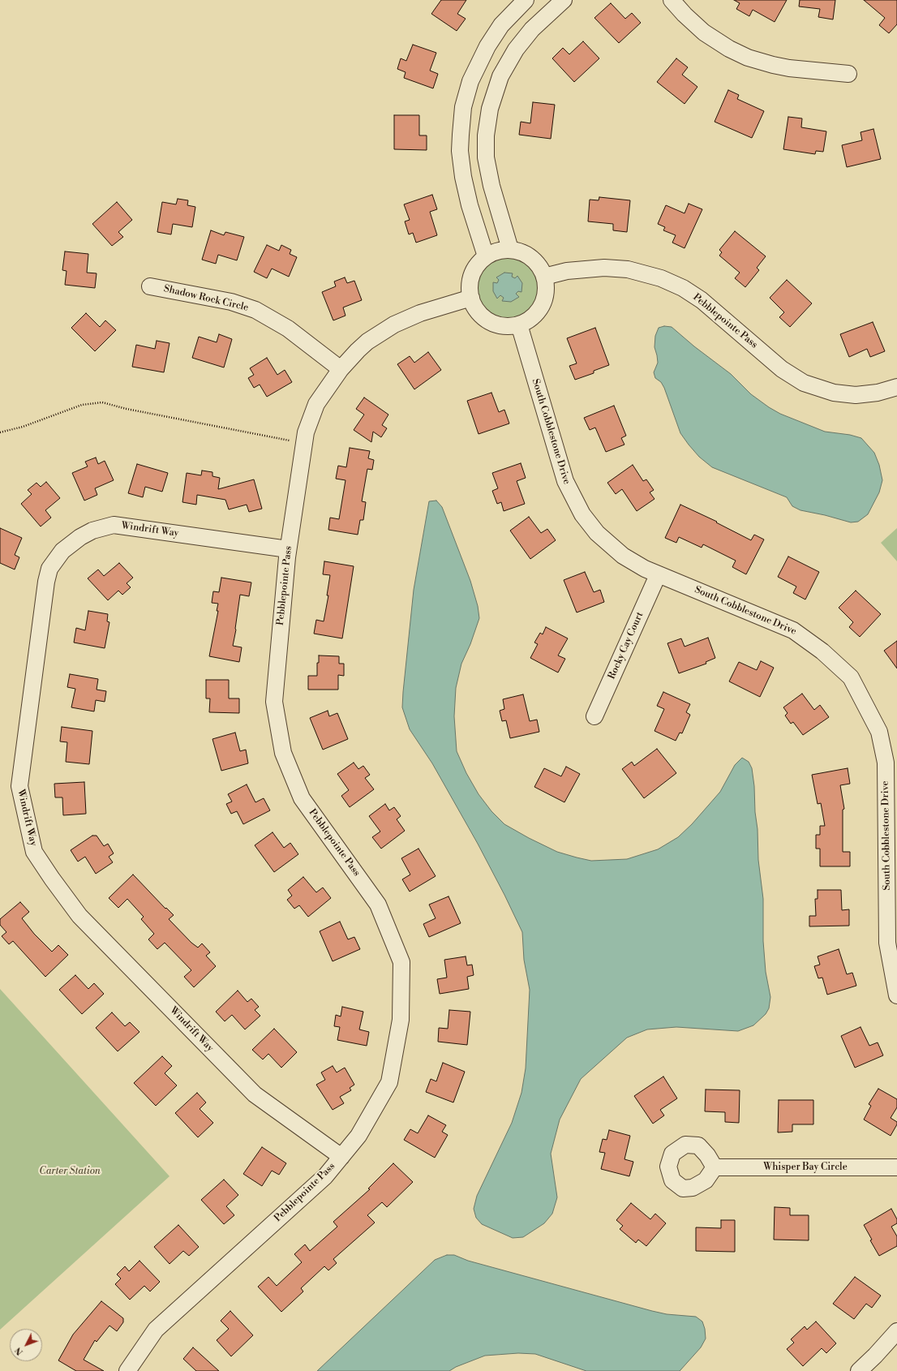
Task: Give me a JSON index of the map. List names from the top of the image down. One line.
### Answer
{"streets":{"street":["Shadow Rock Circle","Pebblepointe Pass","South Cobblestone Drive","Windrift Way","Rocky Cay Court","Whisper Bay Circle"]},"crossings":[["Shadow Rock Circle","Pebblepointe Pass"],["Pebblepointe Pass","South Cobblestone Drive"],["Pebblepointe Pass","Windrift Way"],["South Cobblestone Drive","Rocky Cay Court"]],"parks":["Carter Station"],"north":"bottom left"}
